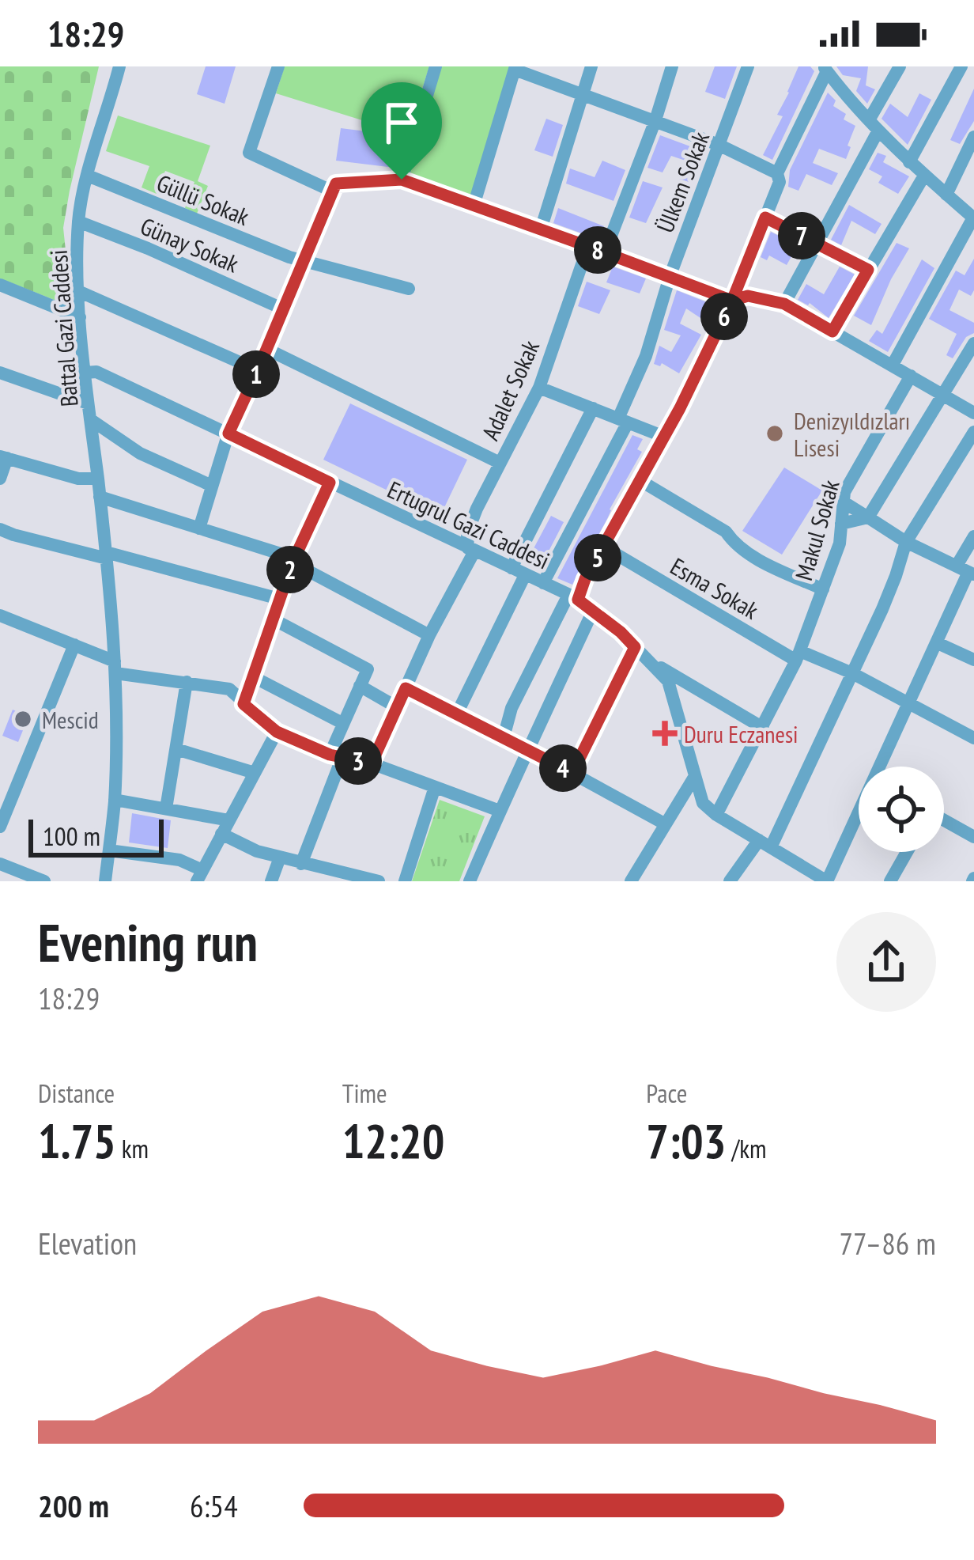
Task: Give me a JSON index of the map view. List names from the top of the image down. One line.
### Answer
{"streets":{"street":["Ülkem Sokak","Güllü Sokak","Günay Sokak","Battal Gazi Caddesi","Adalet Sokak","Ertugrul Gazi Caddesi","Makul Sokak","Esma Sokak"]},"crossings":[["Ülkem Sokak","Ertugrul Gazi Caddesi"],["Güllü Sokak","Battal Gazi Caddesi"],["Günay Sokak","Battal Gazi Caddesi"],["Battal Gazi Caddesi","Ertugrul Gazi Caddesi"],["Adalet Sokak","Ertugrul Gazi Caddesi"],["Ertugrul Gazi Caddesi","Makul Sokak"],["Makul Sokak","Esma Sokak"]],"places":{"other":["Denizyıldızları Lisesi","Mescid"],"health":["Duru Eczanesi"]},"scale_bar":"100 m","page":{"status":"18:29","pins":["7","8","6","1","5","2","3","4"],"scale":"100 m","heading":["Evening run","18:29"],"stats":[["Distance","1.75 km"],["Time","12:20"],["Pace","7:03 /km"]],"chart":["Elevation","77–86 m"],"list":[{"name":"200 m","note":"6:54"}]}}
